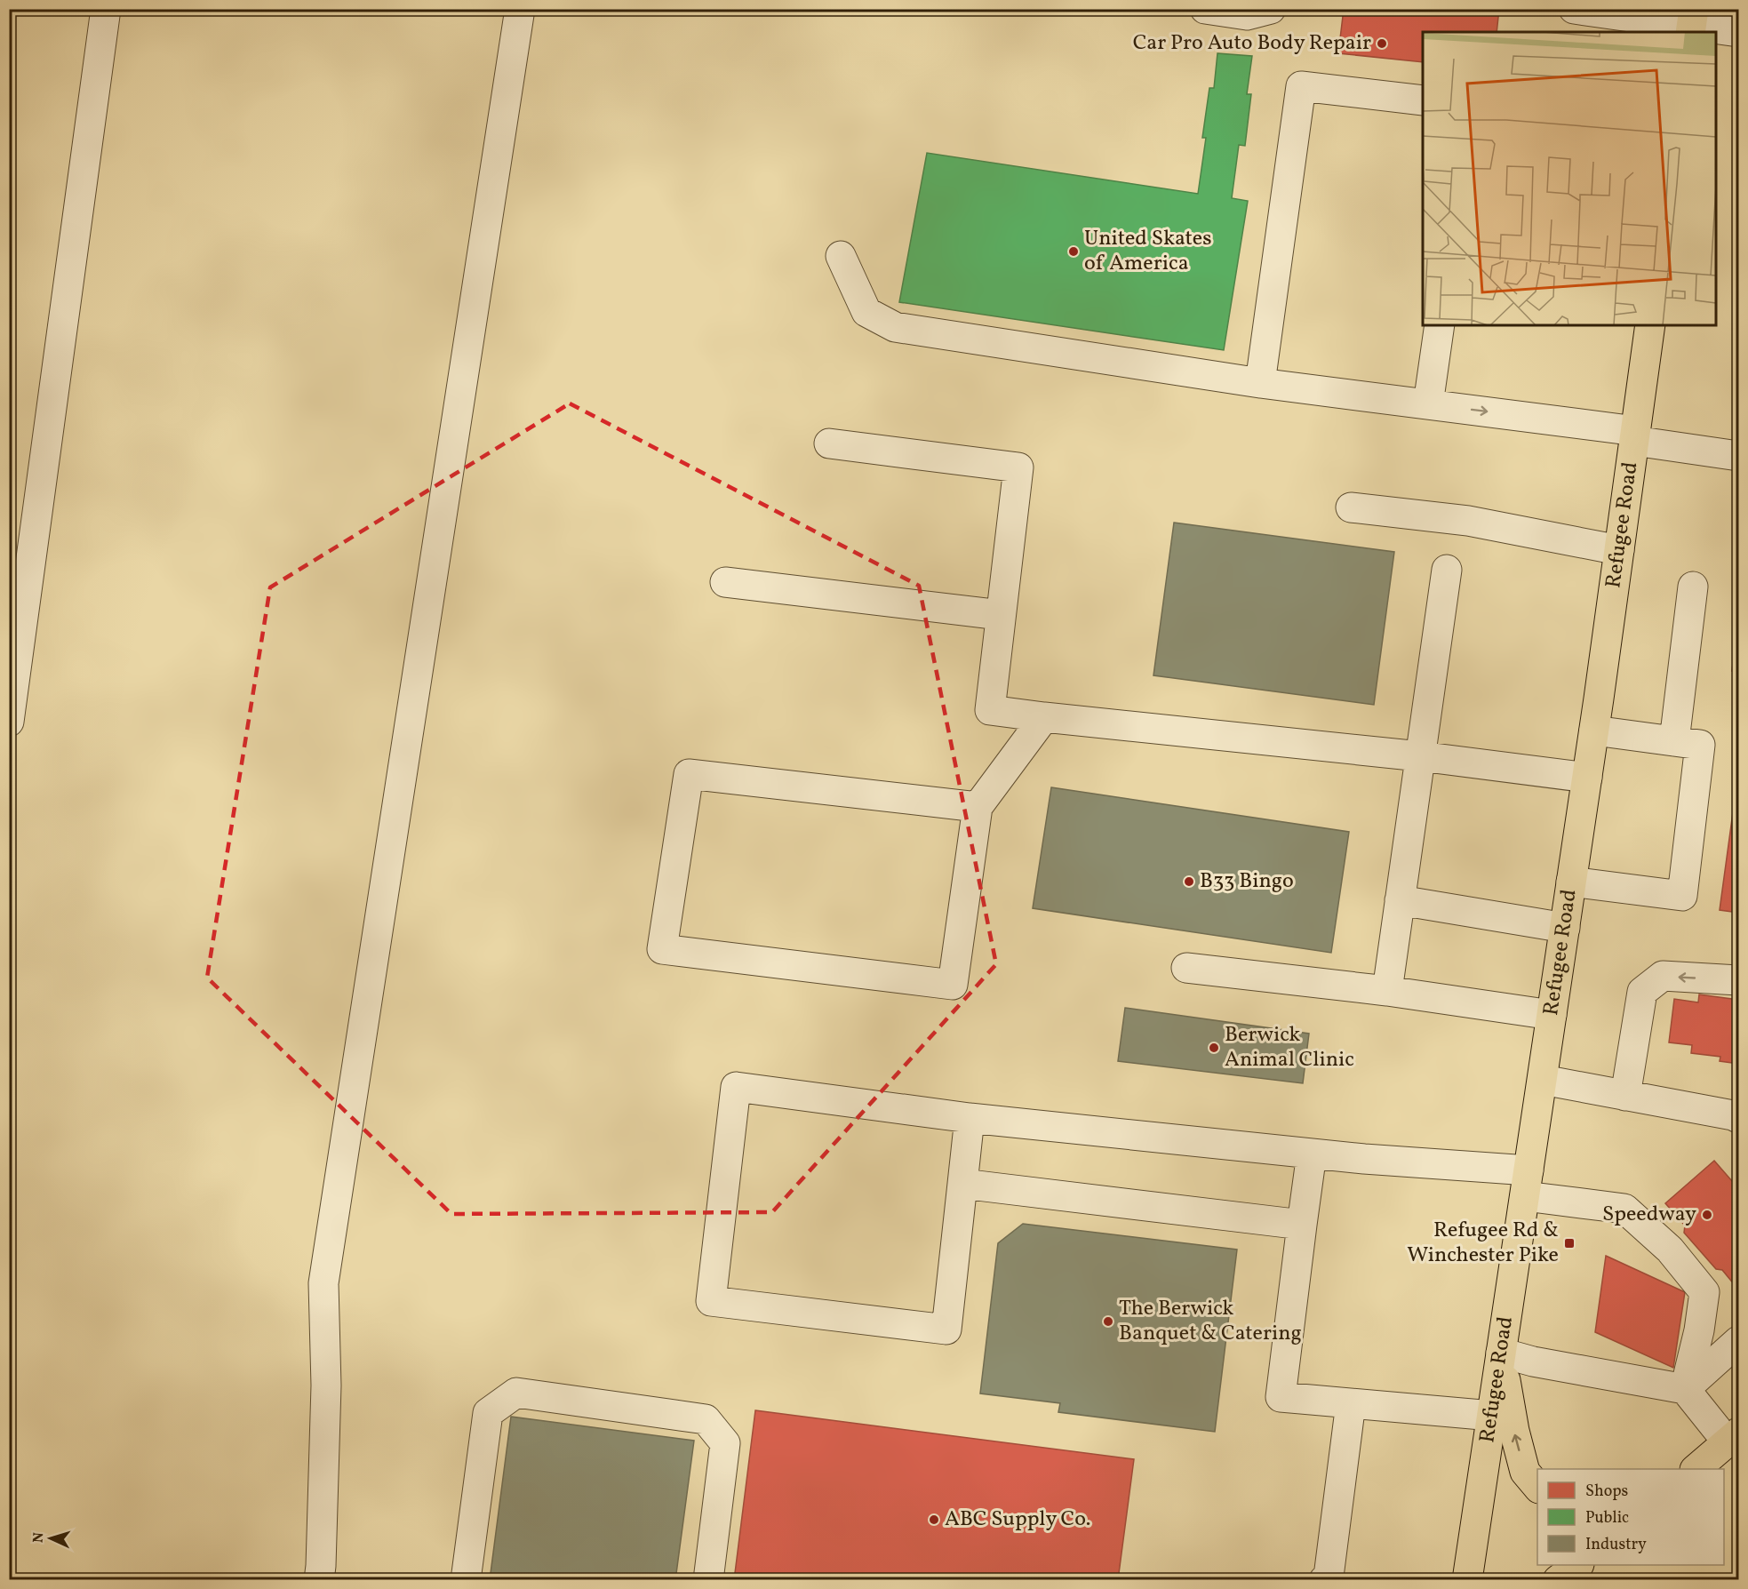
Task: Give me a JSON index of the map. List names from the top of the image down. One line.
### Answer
{"streets":{"main road":["Refugee Road"]},"places":{"other":["Car Pro Auto Body Repair","United Skates of America","B33 Bingo","Berwick Animal Clinic","Speedway","The Berwick Banquet & Catering","ABC Supply Co."],"transit":["Refugee Rd & Winchester Pike"]},"legend":["Shops","Public","Industry"],"north":"left"}
